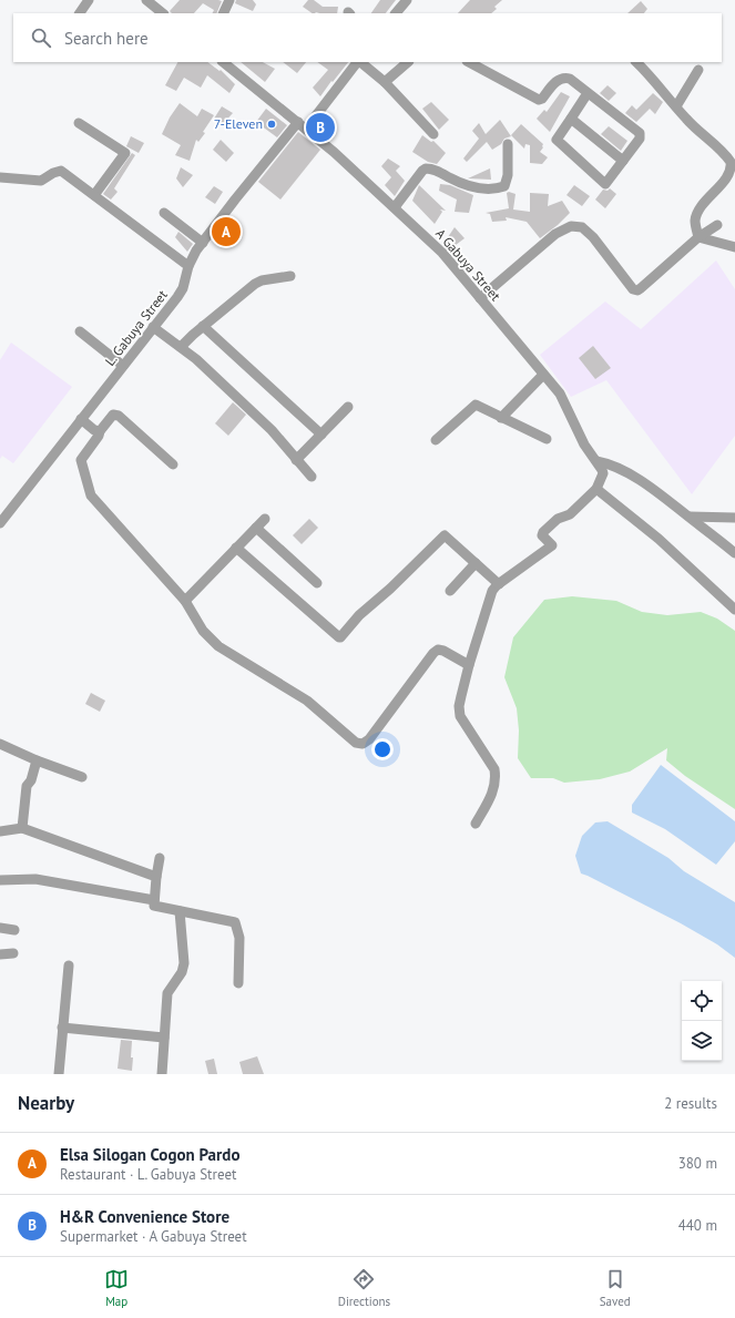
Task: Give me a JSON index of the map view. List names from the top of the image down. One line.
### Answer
{"streets":{"street":["A Gabuya Street","L. Gabuya Street"]},"crossings":[["A Gabuya Street","L. Gabuya Street"]],"places":["7-Eleven"],"page":{"search":"Search here","pins":["B","A"],"heading":["Nearby","2 results"],"list":[{"mark":"A","name":"Elsa Silogan Cogon Pardo","note":"Restaurant · L. Gabuya Street","value":"380 m"},{"mark":"B","name":"H&R Convenience Store","note":"Supermarket · A Gabuya Street","value":"440 m"}],"nav":["Map","Directions","Saved"]}}
